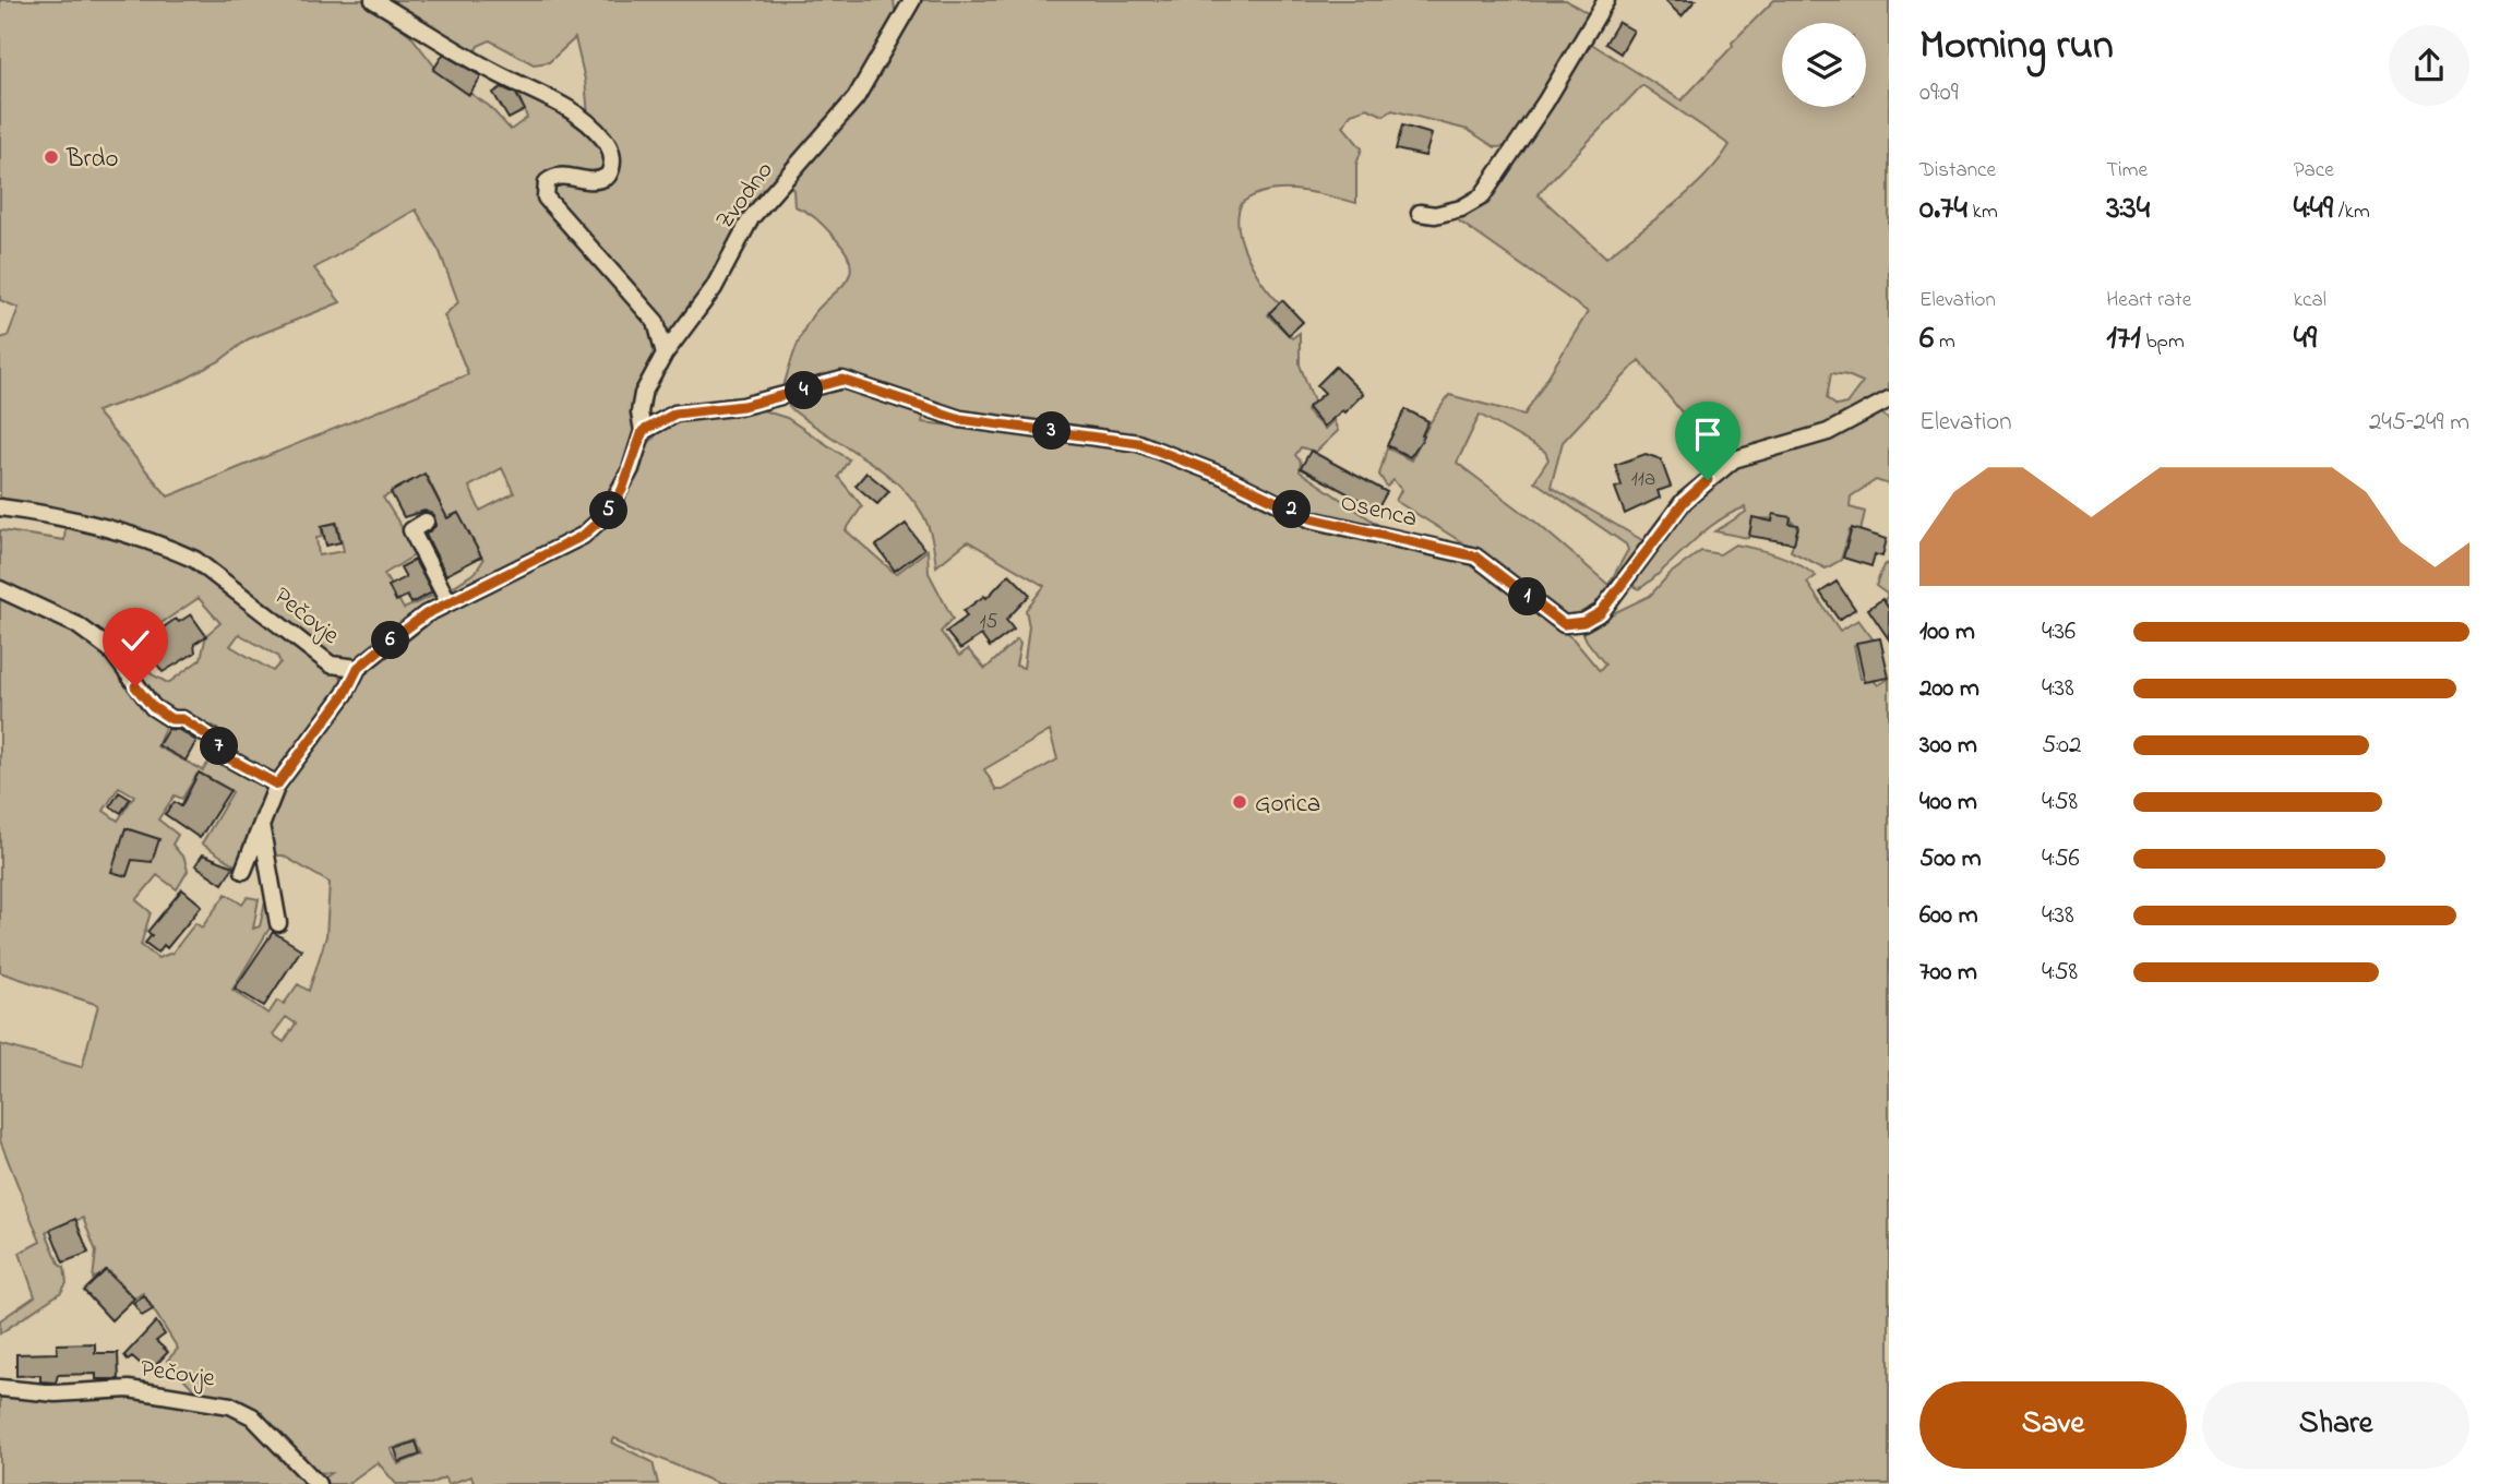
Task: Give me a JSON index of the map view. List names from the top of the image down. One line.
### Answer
{"streets":{"street":["Zvodno","Osenca","Pečovje"]},"crossings":[["Zvodno","Osenca"],["Zvodno","Pečovje"],["Osenca","Pečovje"]],"places":["Brdo","Gorica"],"house_numbers":["11a","15"],"page":{"heading":["Morning run","09:09"],"stats":[["Distance","0.74 km"],["Time","3:34"],["Pace","4:49 /km"],["Elevation","6 m"],["Heart rate","171 bpm"],["kcal","49"]],"pins":["4","3","2","5","1","6","7"],"chart":["Elevation","245–249 m"],"list":[{"name":"100 m","note":"4:36"},{"name":"200 m","note":"4:38"},{"name":"300 m","note":"5:02"},{"name":"400 m","note":"4:58"},{"name":"500 m","note":"4:56"},{"name":"600 m","note":"4:38"},{"name":"700 m","note":"4:58"}],"buttons":["Save","Share"]}}
